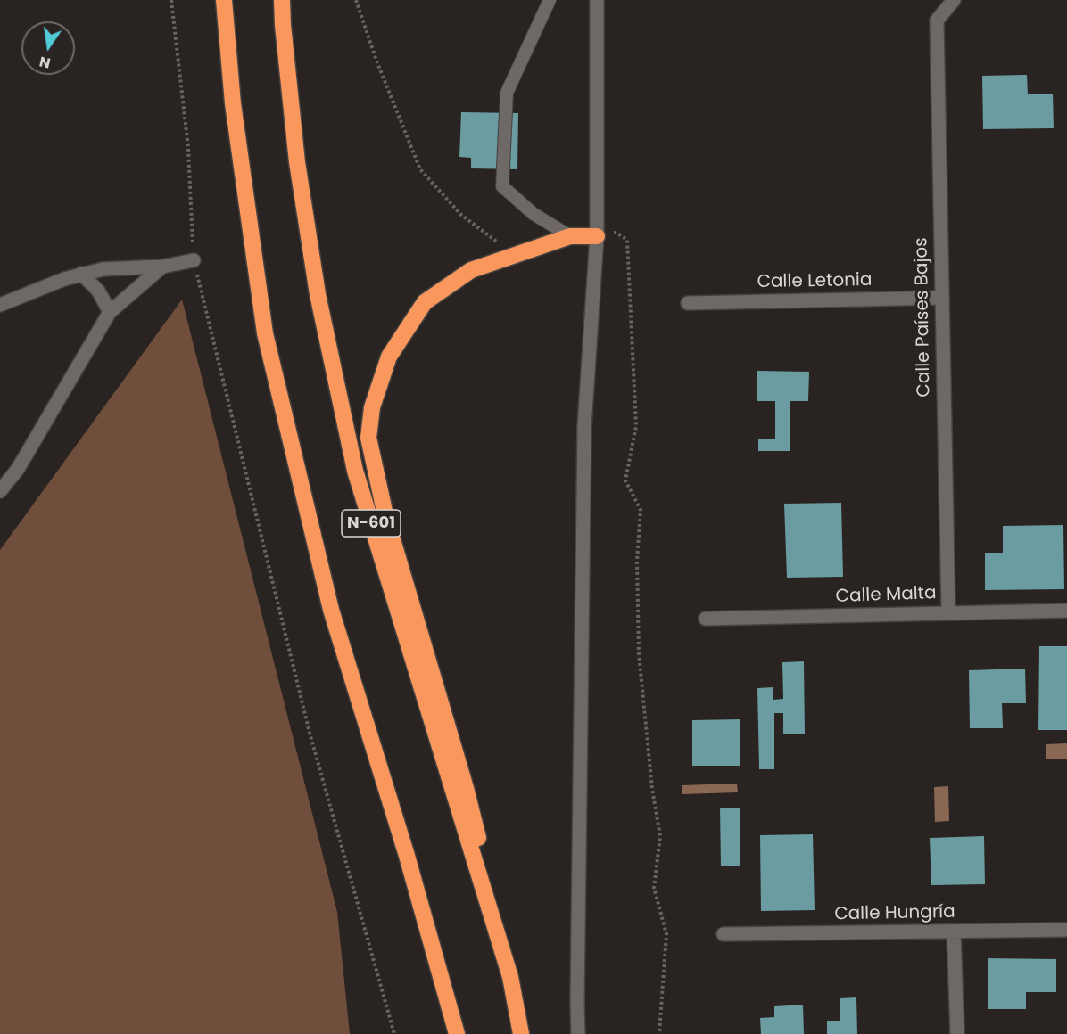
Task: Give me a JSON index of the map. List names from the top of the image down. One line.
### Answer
{"streets":{"highway":["N-601"],"street":["Calle Letonia","Calle Países Bajos","Calle Malta","Calle Hungría"]},"crossings":[["Calle Letonia","Calle Países Bajos"],["Calle Países Bajos","Calle Malta"]],"north":"bottom"}
